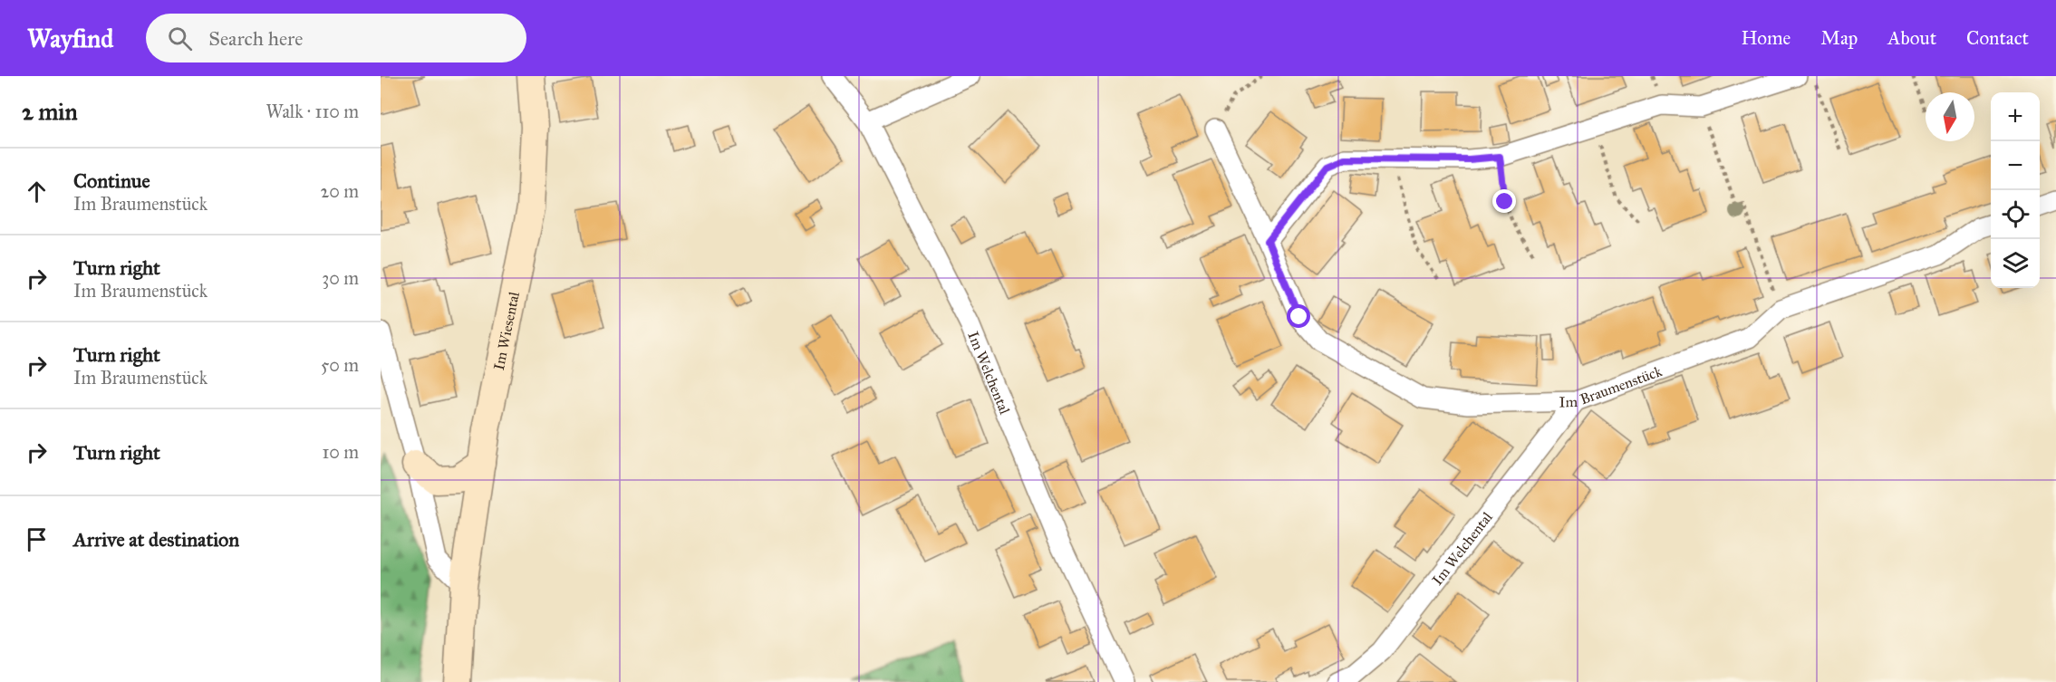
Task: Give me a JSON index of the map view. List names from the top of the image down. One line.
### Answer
{"streets":{"main road":["Im Wiesental"],"street":["Im Welchental","Im Braumenstück"]},"crossings":[["Im Welchental","Im Braumenstück"]],"north":"bottom","page":{"header":"Wayfind","search":"Search here","nav":["Home","Map","About","Contact"],"heading":["2 min","Walk · 110 m"],"map_buttons":["+","−"],"list":[["Continue","Im Braumenstück","20 m"],["Turn right","Im Braumenstück","30 m"],["Turn right","Im Braumenstück","50 m"],["Turn right","10 m"],"Arrive at destination"]}}
